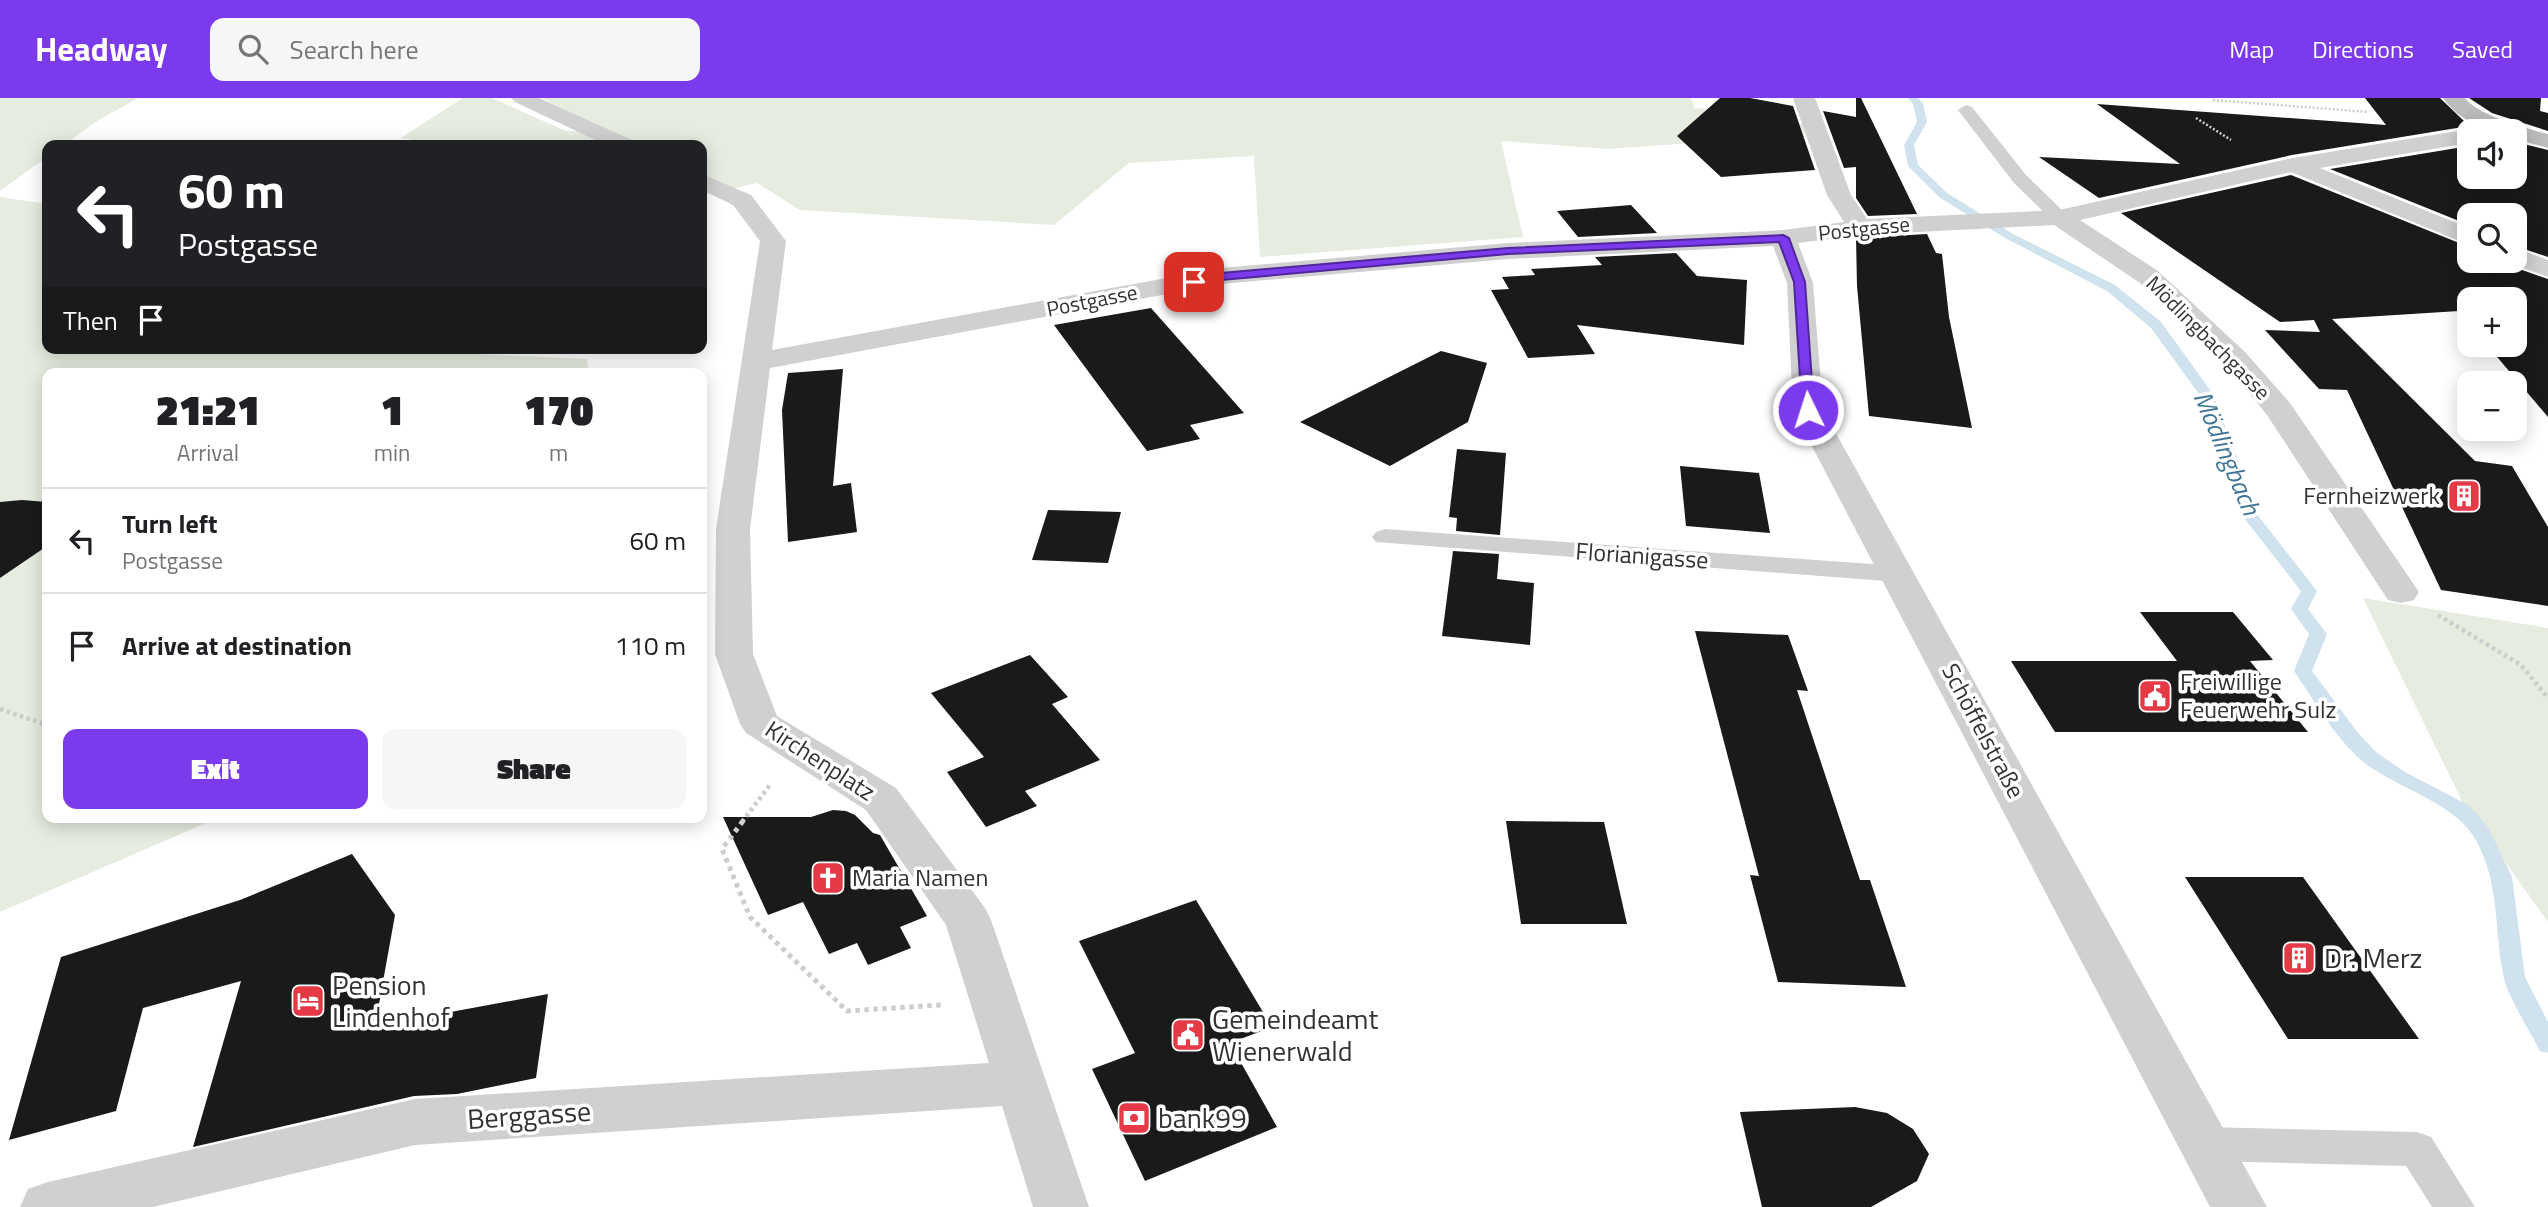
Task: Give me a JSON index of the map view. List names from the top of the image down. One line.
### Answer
{"streets":{"street":["Postgasse","Mödlingbachgasse","Schöffelstraße","Kirchenplatz","Berggasse"],"lane":["Florianigasse"]},"crossings":[["Postgasse","Mödlingbachgasse"],["Postgasse","Schöffelstraße"],["Postgasse","Kirchenplatz"],["Florianigasse","Schöffelstraße"],["Kirchenplatz","Berggasse"]],"water":["Mödlingbach"],"places":{"building":["Fernheizwerk","Dr. Merz"],"public building":["Freiwillige Feuerwehr Sulz","Gemeindeamt Wienerwald"],"church":["Maria Namen"],"hotel":["Pension Lindenhof"],"bank":["bank99"]},"page":{"header":"Headway","search":"Search here","nav":["Map","Directions","Saved"],"map_buttons":["+","−"],"turn":["60 m","Postgasse"],"then":"Then","eta":["21:21","Arrival","1","min","170","m"],"list":[{"name":"Turn left","note":"Postgasse","value":"60 m"},{"name":"Arrive at destination","value":"110 m"}],"buttons":["Exit","Share"]}}
